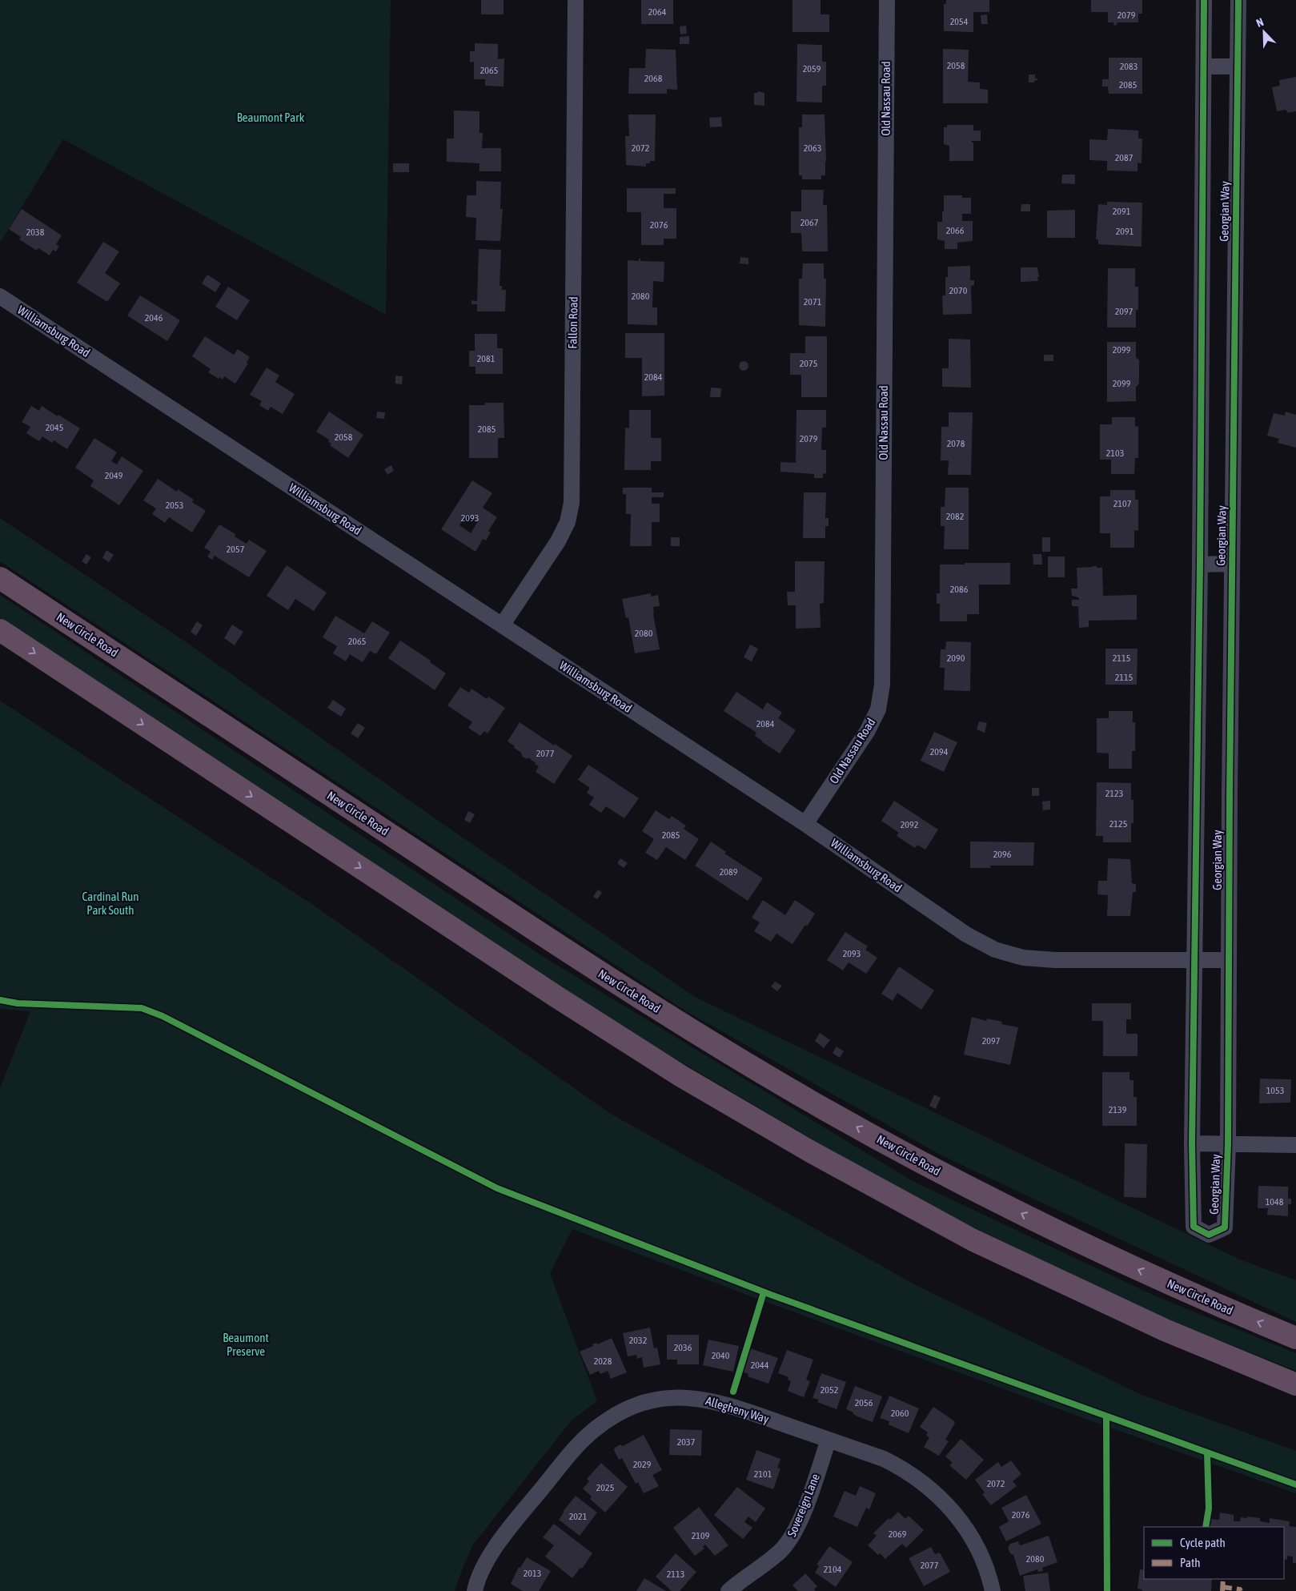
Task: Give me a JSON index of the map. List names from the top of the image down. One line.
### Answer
{"streets":{"highway":["New Circle Road"],"street":["Old Nassau Road","Georgian Way","Fallon Road","Williamsburg Road","Allegheny Way","Sovereign Lane"]},"crossings":[["Old Nassau Road","Williamsburg Road"],["Georgian Way","Williamsburg Road"],["Fallon Road","Williamsburg Road"],["Allegheny Way","Sovereign Lane"]],"parks":["Beaumont Park","Cardinal Run Park South","Beaumont Preserve"],"house_numbers":["2064","2079","2054","2058","2083","2059","2065","2068","2085","2072","2063","2087","2091","2067","2076","2066","2091","2038","2070","2080","2071","2097","2046","2099","2081","2075","2084","2099","2045","2085","2058","2079","2078","2103","2049","2107","2053","2082","2093","2057","2086","2080","2065","2090","2115","2115","2084","2094","2077","2123","2125","2092","2085","2096","2089","2093","2097","1053","2139","1048","2032","2036","2040","2028","2044","2052","2056","2060","2037","2029","2101","2072","2025","2076","2021","2069","2109","2080","2077","2104","2013","2113"],"legend":["Cycle path","Path"],"north":"top left"}
